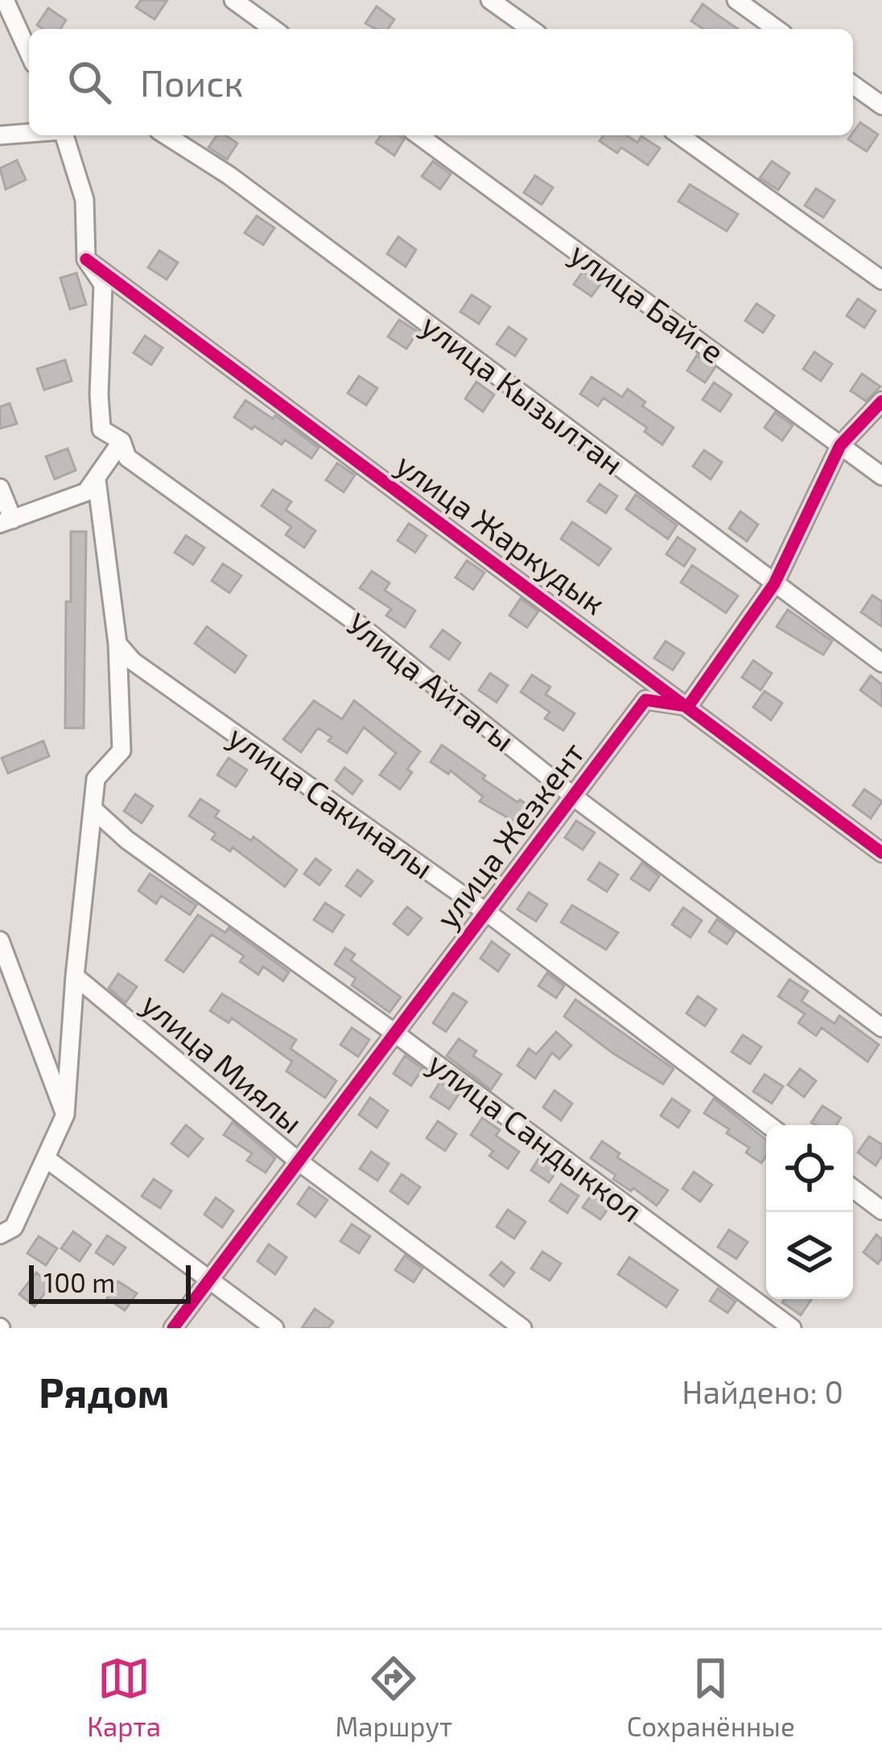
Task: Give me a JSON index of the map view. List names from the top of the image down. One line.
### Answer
{"streets":{"street":["улица Байге","улица Кызылтан","улица Жаркудык","Улица Айтагы","улица Сакиналы","улица Жезкент","улица Миялы","улица Сандыккол"]},"crossings":[["улица Жаркудык","Улица Айтагы"],["улица Жаркудык","улица Жезкент"],["Улица Айтагы","улица Жезкент"],["улица Сакиналы","улица Жезкент"],["улица Жезкент","улица Миялы"],["улица Жезкент","улица Сандыккол"]],"scale_bar":"100 m","page":{"search":"Поиск","scale":"100 m","heading":["Рядом","Найдено: 0"],"nav":["Карта","Маршрут","Сохранённые"]}}
